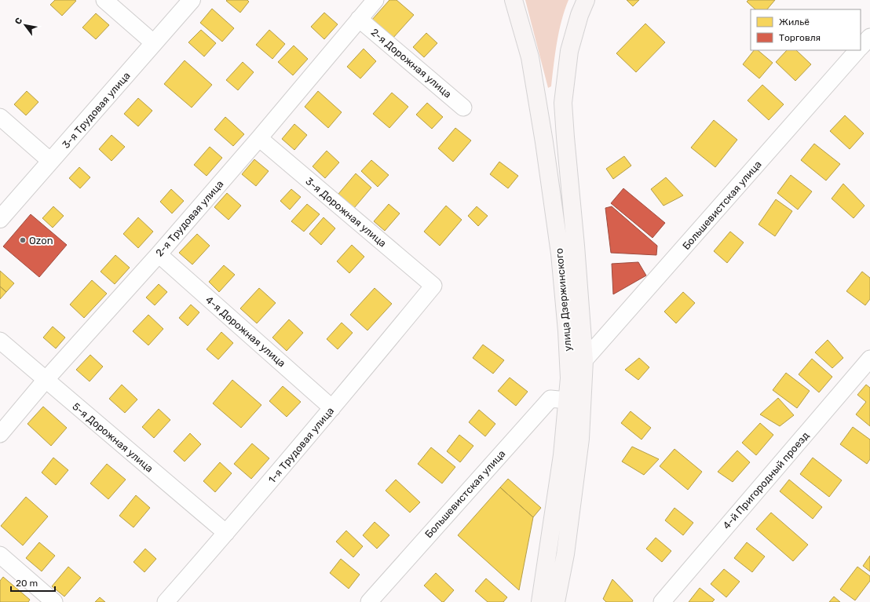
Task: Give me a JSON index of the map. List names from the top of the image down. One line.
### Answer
{"streets":{"main road":["улица Дзержинского"],"street":["2-я Дорожная улица","3-я Трудовая улица","Большевистская улица","3-я Дорожная улица","2-я Трудовая улица","4-я Дорожная улица","5-я Дорожная улица","1-я Трудовая улица","4-й Пригородный проезд"]},"crossings":[["2-я Дорожная улица","2-я Трудовая улица"],["Большевистская улица","улица Дзержинского"],["3-я Дорожная улица","2-я Трудовая улица"],["3-я Дорожная улица","1-я Трудовая улица"],["2-я Трудовая улица","4-я Дорожная улица"],["2-я Трудовая улица","5-я Дорожная улица"],["4-я Дорожная улица","1-я Трудовая улица"],["5-я Дорожная улица","1-я Трудовая улица"]],"places":["Ozon"],"legend":["Жильё","Торговля"],"scale_bar":"20 m","north":"top left"}
